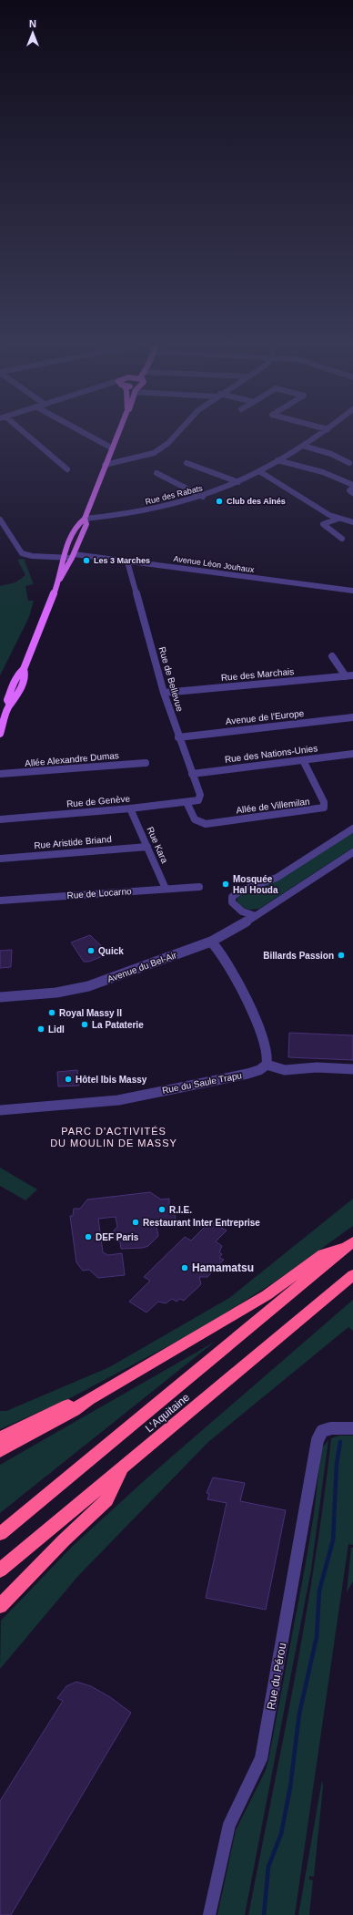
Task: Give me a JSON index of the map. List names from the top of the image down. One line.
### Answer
{"streets":{"highway":["L'Aquitaine"],"street":["Rue des Rabats","Avenue Léon Jouhaux","Rue des Marchais","Rue de Bellevue","Avenue de l'Europe","Rue des Nations-Unies","Allée Alexandre Dumas","Rue de Genève","Allée de Villemilan","Rue Aristide Briand","Rue Kara","Rue de Locarno","Avenue du Bel-Air","Rue du Saule Trapu","Rue du Pérou"]},"crossings":[["Avenue Léon Jouhaux","Rue de Bellevue"],["Rue des Marchais","Rue de Bellevue"],["Rue de Bellevue","Avenue de l'Europe"],["Rue de Bellevue","Rue des Nations-Unies"],["Rue de Bellevue","Rue de Genève"],["Rue des Nations-Unies","Allée de Villemilan"],["Rue de Genève","Allée de Villemilan"],["Rue de Genève","Rue Kara"],["Rue Aristide Briand","Rue Kara"],["Rue Kara","Rue de Locarno"]],"districts":["PARC D'ACTIVITÉS DU MOULIN DE MASSY"],"places":["Club des Aînés","Les 3 Marches","Mosquée Hal Houda","Quick","Billards Passion","Royal Massy II","La Pataterie","Lidl","Hôtel Ibis Massy","R.I.E.","Restaurant Inter Entreprise","DEF Paris","Hamamatsu"],"north":"top"}
